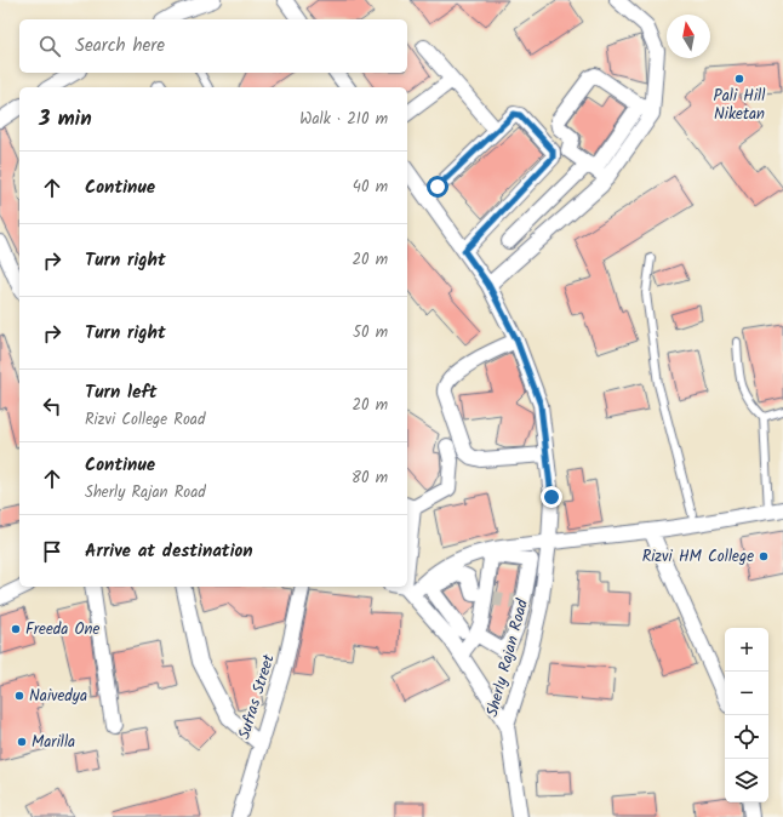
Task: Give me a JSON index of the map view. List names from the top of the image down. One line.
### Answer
{"streets":{"street":["Sherly Rajan Road","Sufras Street"]},"places":["Pali Hill Niketan","Rizvi HM College","Freeda One","Naivedya","Marilla"],"north":"top","page":{"search":"Search here","heading":["3 min","Walk · 210 m"],"list":[["Continue","40 m"],["Turn right","20 m"],["Turn right","50 m"],["Turn left","Rizvi College Road","20 m"],["Continue","Sherly Rajan Road","80 m"],"Arrive at destination"],"map_buttons":["+","−"]}}
